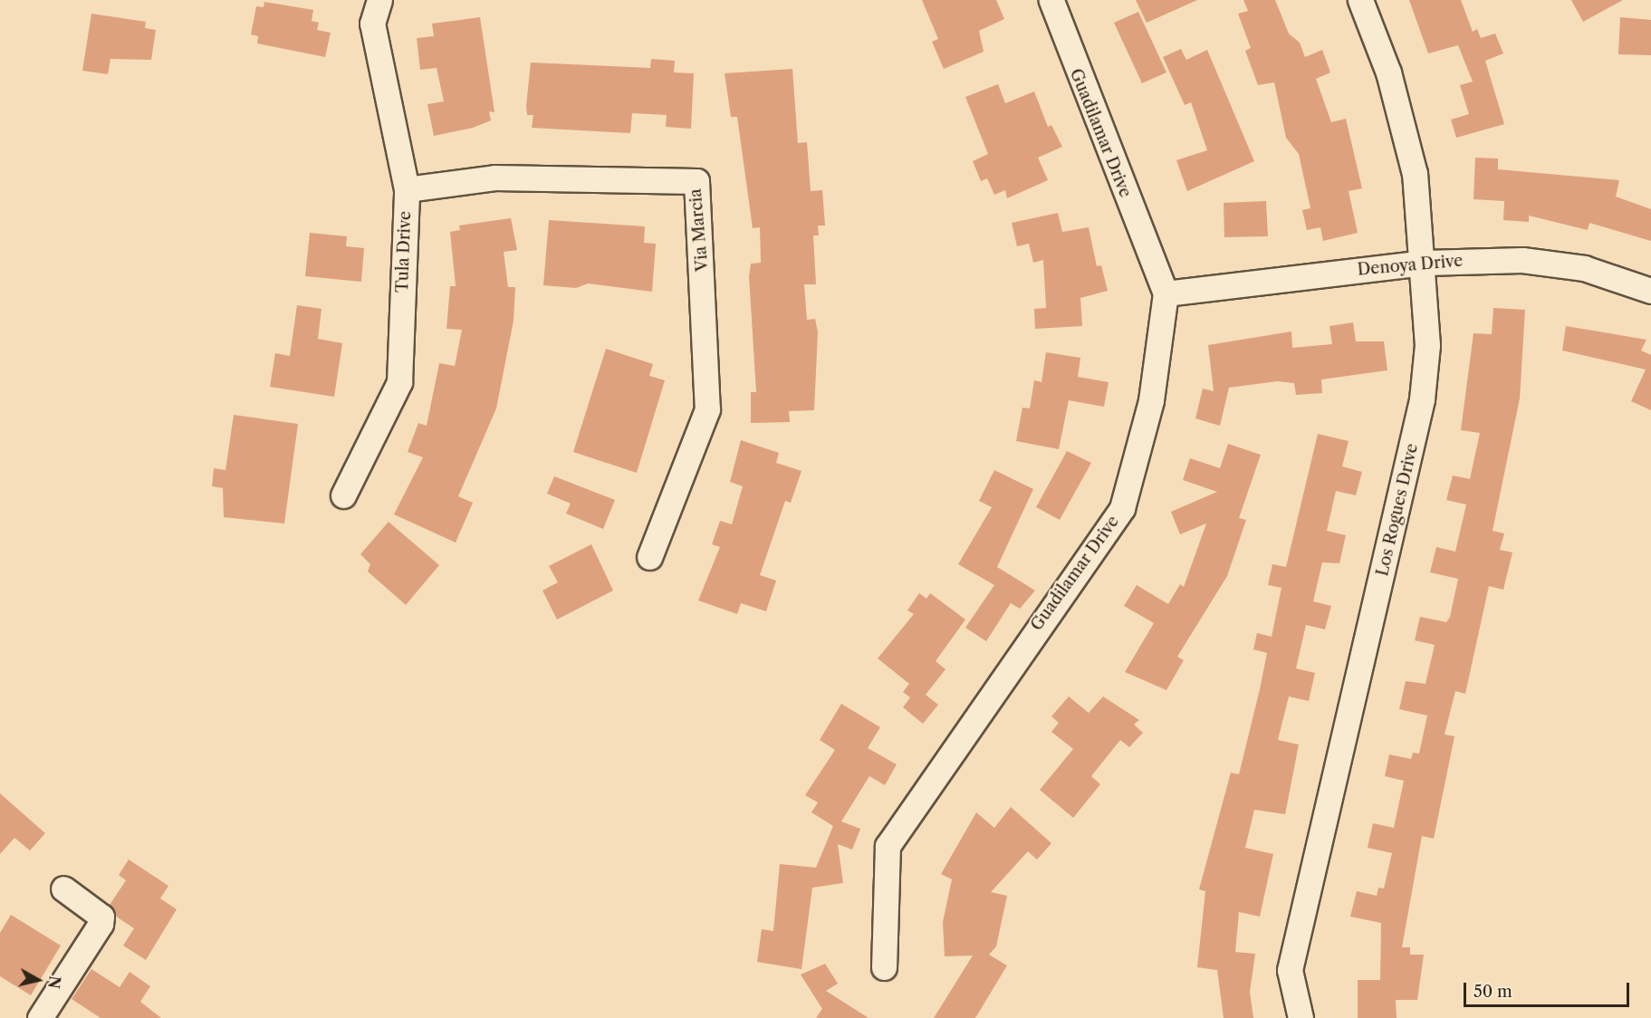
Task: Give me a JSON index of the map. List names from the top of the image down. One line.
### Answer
{"streets":{"street":["Guadilamar Drive","Via Marcia","Tula Drive","Denoya Drive","Los Rogues Drive"]},"crossings":[["Guadilamar Drive","Denoya Drive"],["Via Marcia","Tula Drive"],["Denoya Drive","Los Rogues Drive"]],"scale_bar":"50 m","north":"right"}
